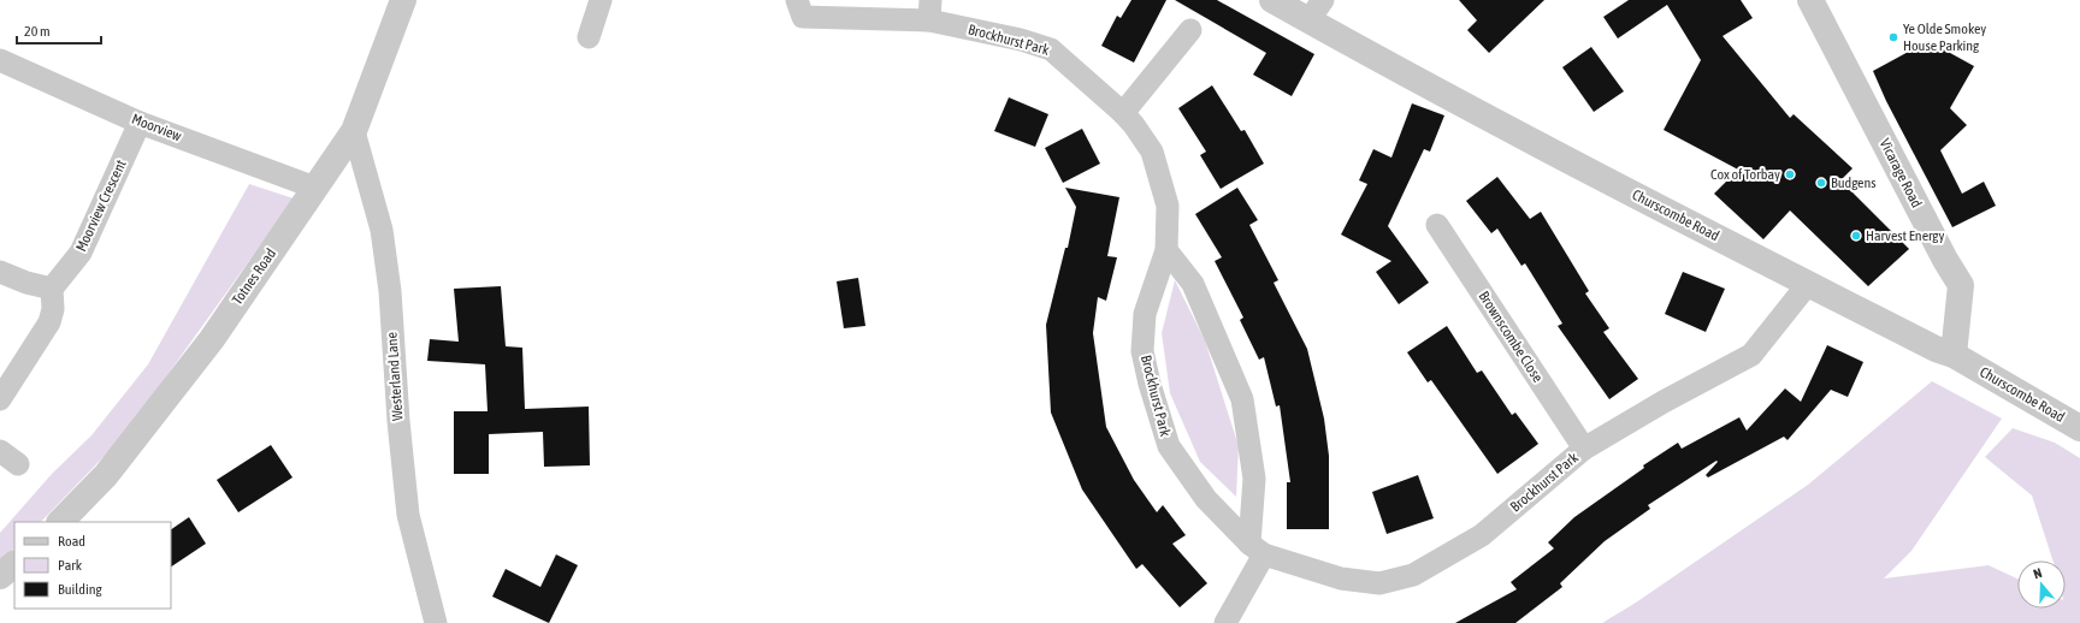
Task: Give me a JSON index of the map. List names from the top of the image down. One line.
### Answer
{"streets":{"street":["Brockhurst Park","Moorview","Vicarage Road","Moorview Crescent","Churscombe Road","Totnes Road","Brownscombe Close","Westerland Lane"]},"crossings":[["Brockhurst Park","Churscombe Road"],["Brockhurst Park","Brownscombe Close"],["Moorview","Moorview Crescent"],["Moorview","Totnes Road"],["Vicarage Road","Churscombe Road"],["Totnes Road","Westerland Lane"]],"places":["Ye Olde Smokey House Parking","Cox of Torbay","Budgens","Harvest Energy"],"legend":["Road","Park","Building"],"scale_bar":"20 m","north":"top"}
